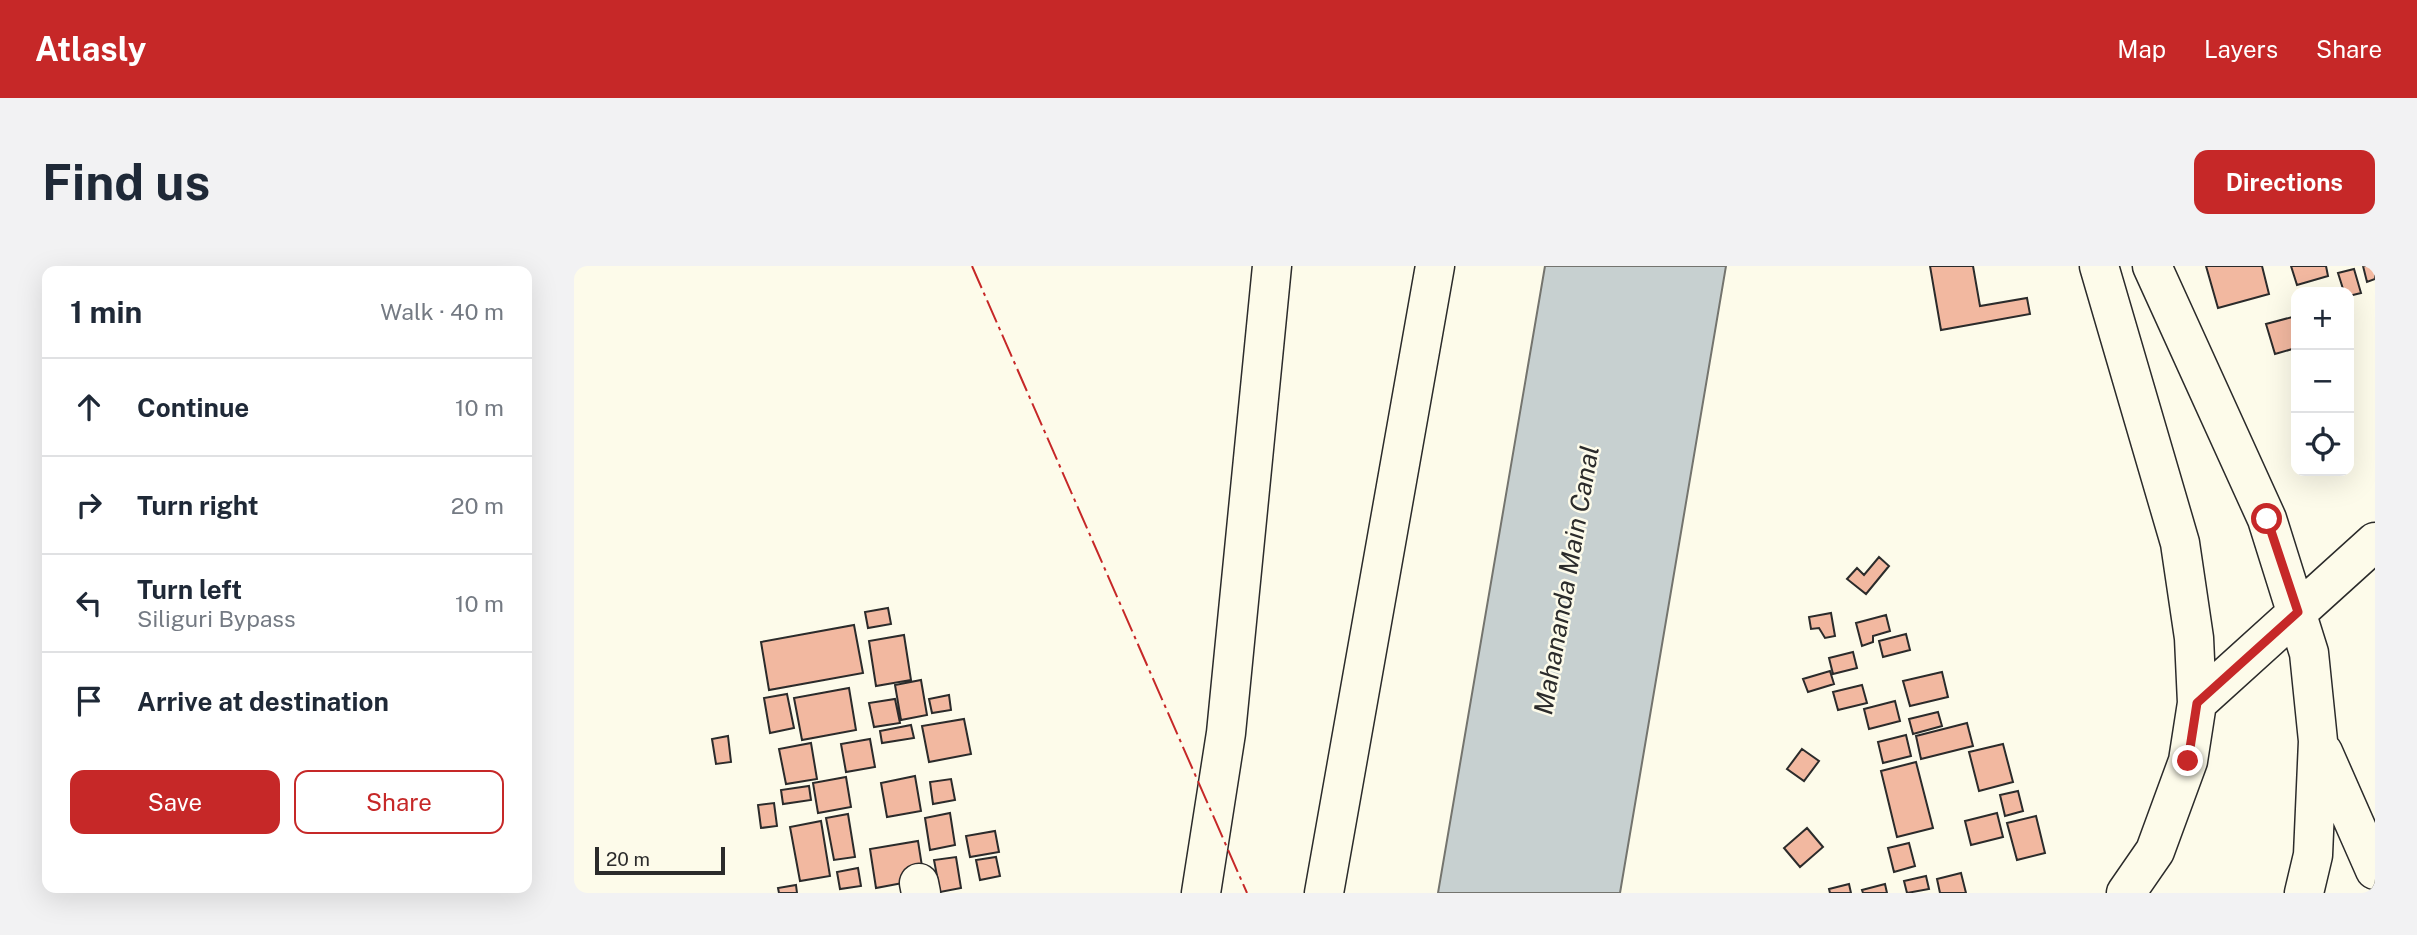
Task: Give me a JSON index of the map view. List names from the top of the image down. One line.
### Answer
{"water":["Mahananda Main Canal"],"scale_bar":"20 m","page":{"header":"Atlasly","nav":["Map","Layers","Share"],"buttons":["Directions",["Save","Share"]],"title":"Find us","heading":["1 min","Walk · 40 m"],"map_buttons":["+","−"],"list":[["Continue","10 m"],["Turn right","20 m"],["Turn left","Siliguri Bypass","10 m"],"Arrive at destination"],"scale":"20 m"}}
